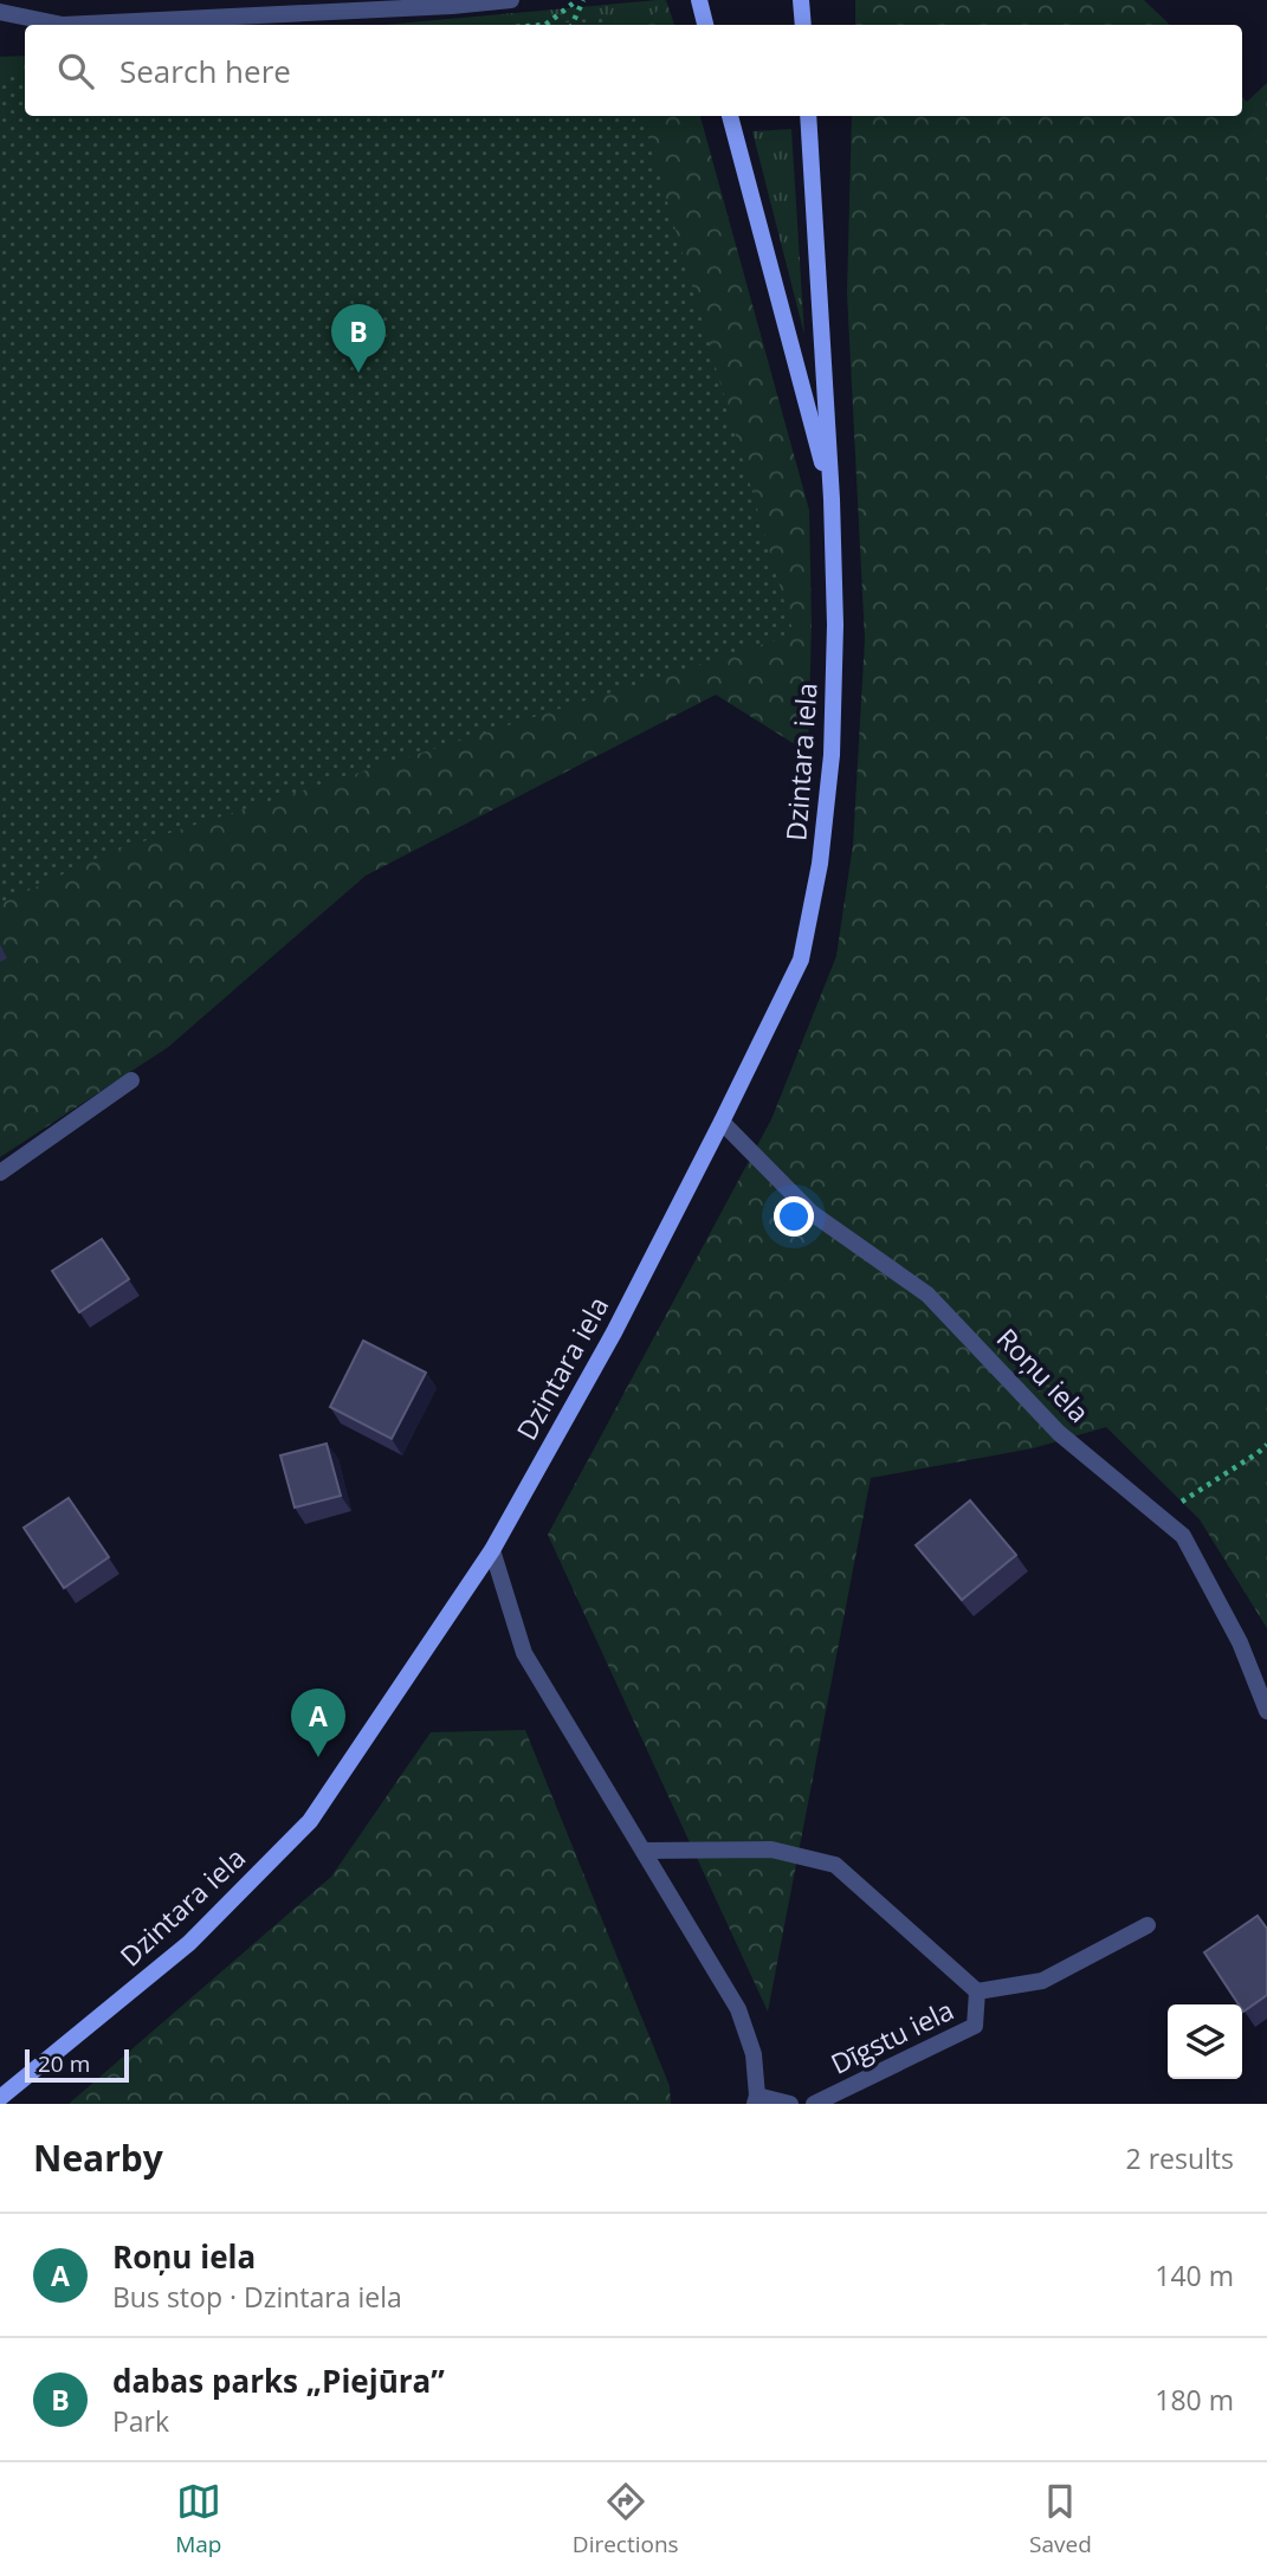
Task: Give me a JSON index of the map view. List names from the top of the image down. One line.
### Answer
{"streets":{"street":["Dzintara iela","Roņu iela","Dīgstu iela"]},"crossings":[["Dzintara iela","Roņu iela"]],"scale_bar":"20 m","page":{"search":"Search here","pins":["B","A"],"scale":"20 m","heading":["Nearby","2 results"],"list":[{"mark":"A","name":"Roņu iela","note":"Bus stop · Dzintara iela","value":"140 m"},{"mark":"B","name":"dabas parks „Piejūra”","note":"Park","value":"180 m"}],"nav":["Map","Directions","Saved"]}}
